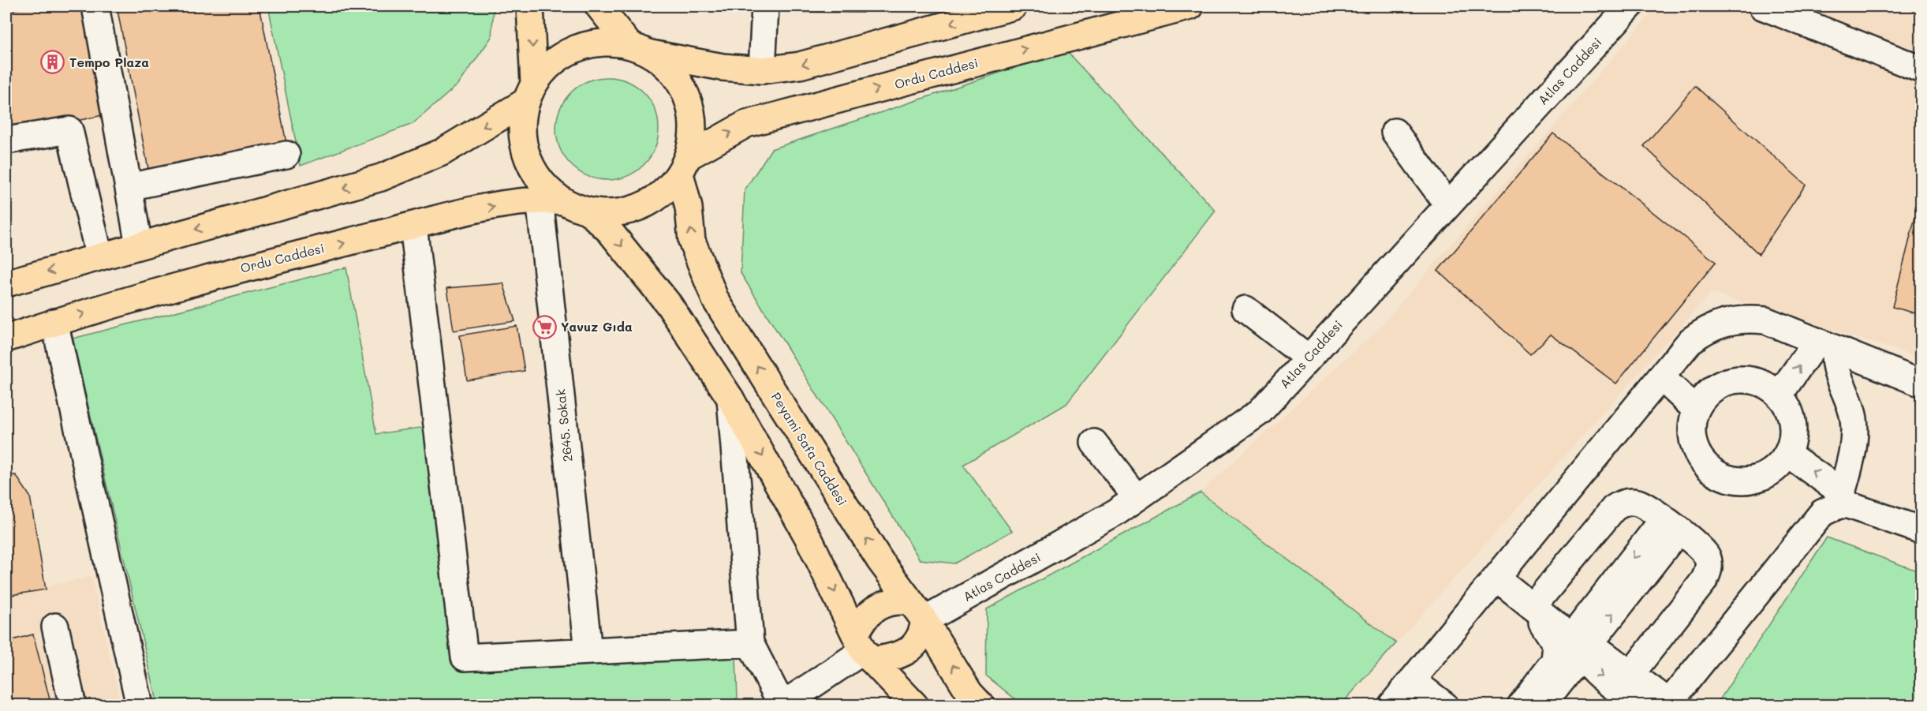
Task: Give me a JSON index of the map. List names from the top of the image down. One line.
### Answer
{"streets":{"main road":["Ordu Caddesi","Peyami Safa Caddesi"],"street":["Atlas Caddesi","2645. Sokak"]},"crossings":[["Atlas Caddesi","Peyami Safa Caddesi"],["Ordu Caddesi","2645. Sokak"],["Ordu Caddesi","Peyami Safa Caddesi"]],"places":{"building":["Tempo Plaza"],"supermarket":["Yavuz Gıda"]}}
